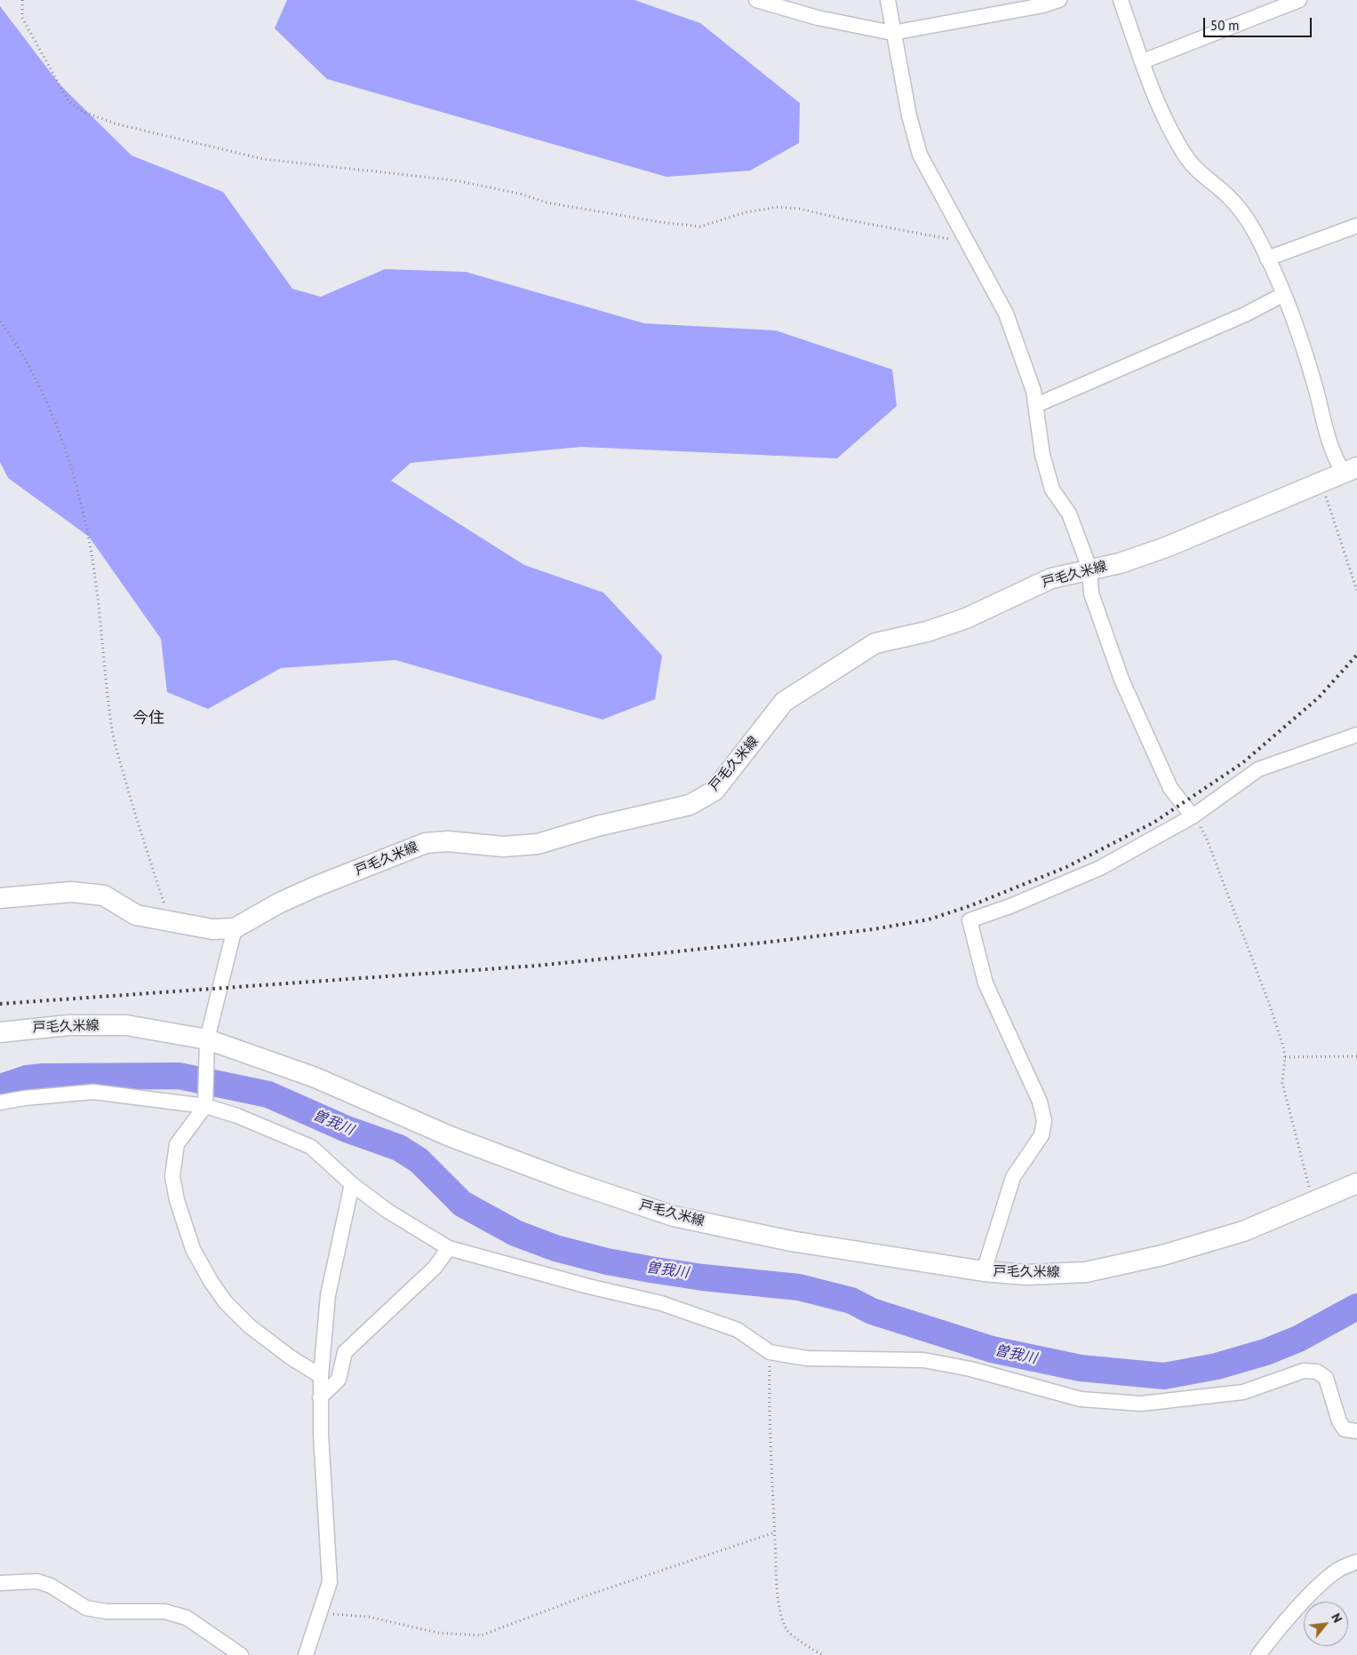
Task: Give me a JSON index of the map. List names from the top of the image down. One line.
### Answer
{"streets":{"main road":["戸毛久米線"]},"districts":["今住"],"water":["曽我川"],"scale_bar":"50 m","north":"top right"}
